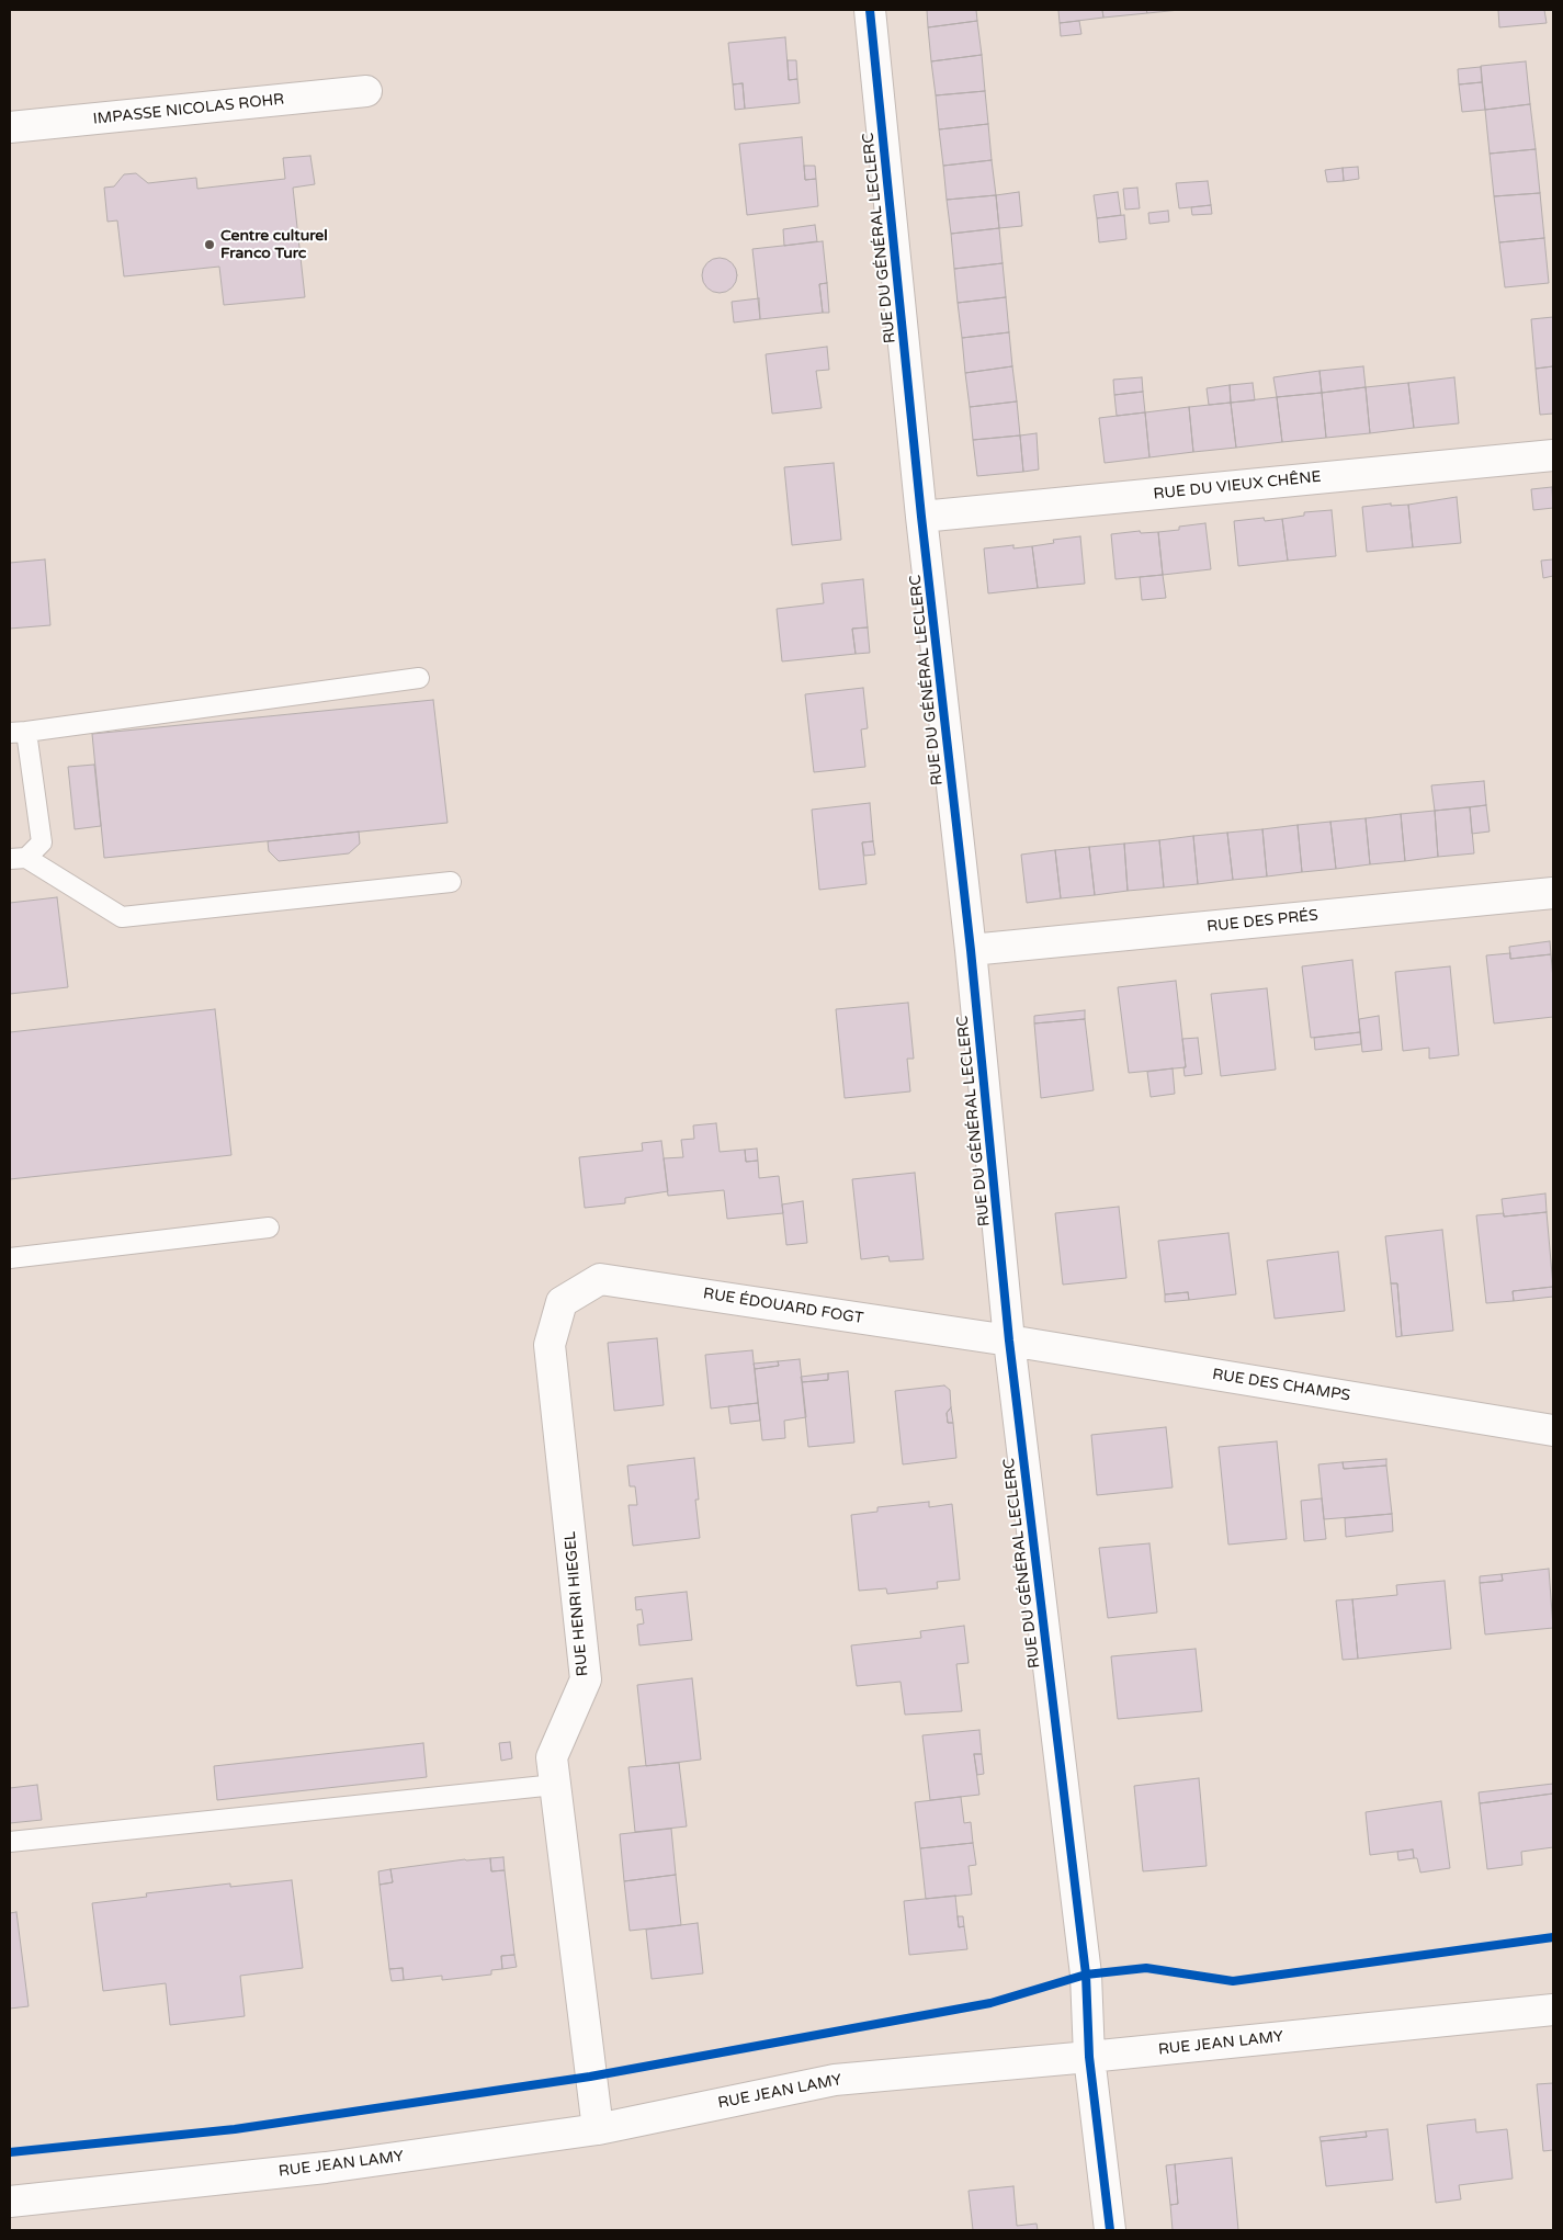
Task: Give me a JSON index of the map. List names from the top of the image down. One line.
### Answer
{"streets":{"street":["IMPASSE NICOLAS ROHR","RUE DU GÉNÉRAL LECLERC","RUE DU VIEUX CHÊNE","RUE DES PRÉS","RUE ÉDOUARD FOGT","RUE DES CHAMPS","RUE HENRI HIEGEL","RUE JEAN LAMY"]},"crossings":[["RUE DU GÉNÉRAL LECLERC","RUE DU VIEUX CHÊNE"],["RUE DU GÉNÉRAL LECLERC","RUE DES PRÉS"],["RUE DU GÉNÉRAL LECLERC","RUE ÉDOUARD FOGT"],["RUE DU GÉNÉRAL LECLERC","RUE DES CHAMPS"],["RUE DU GÉNÉRAL LECLERC","RUE JEAN LAMY"],["RUE ÉDOUARD FOGT","RUE DES CHAMPS"],["RUE ÉDOUARD FOGT","RUE HENRI HIEGEL"],["RUE HENRI HIEGEL","RUE JEAN LAMY"]],"places":["Centre culturel Franco Turc"]}
